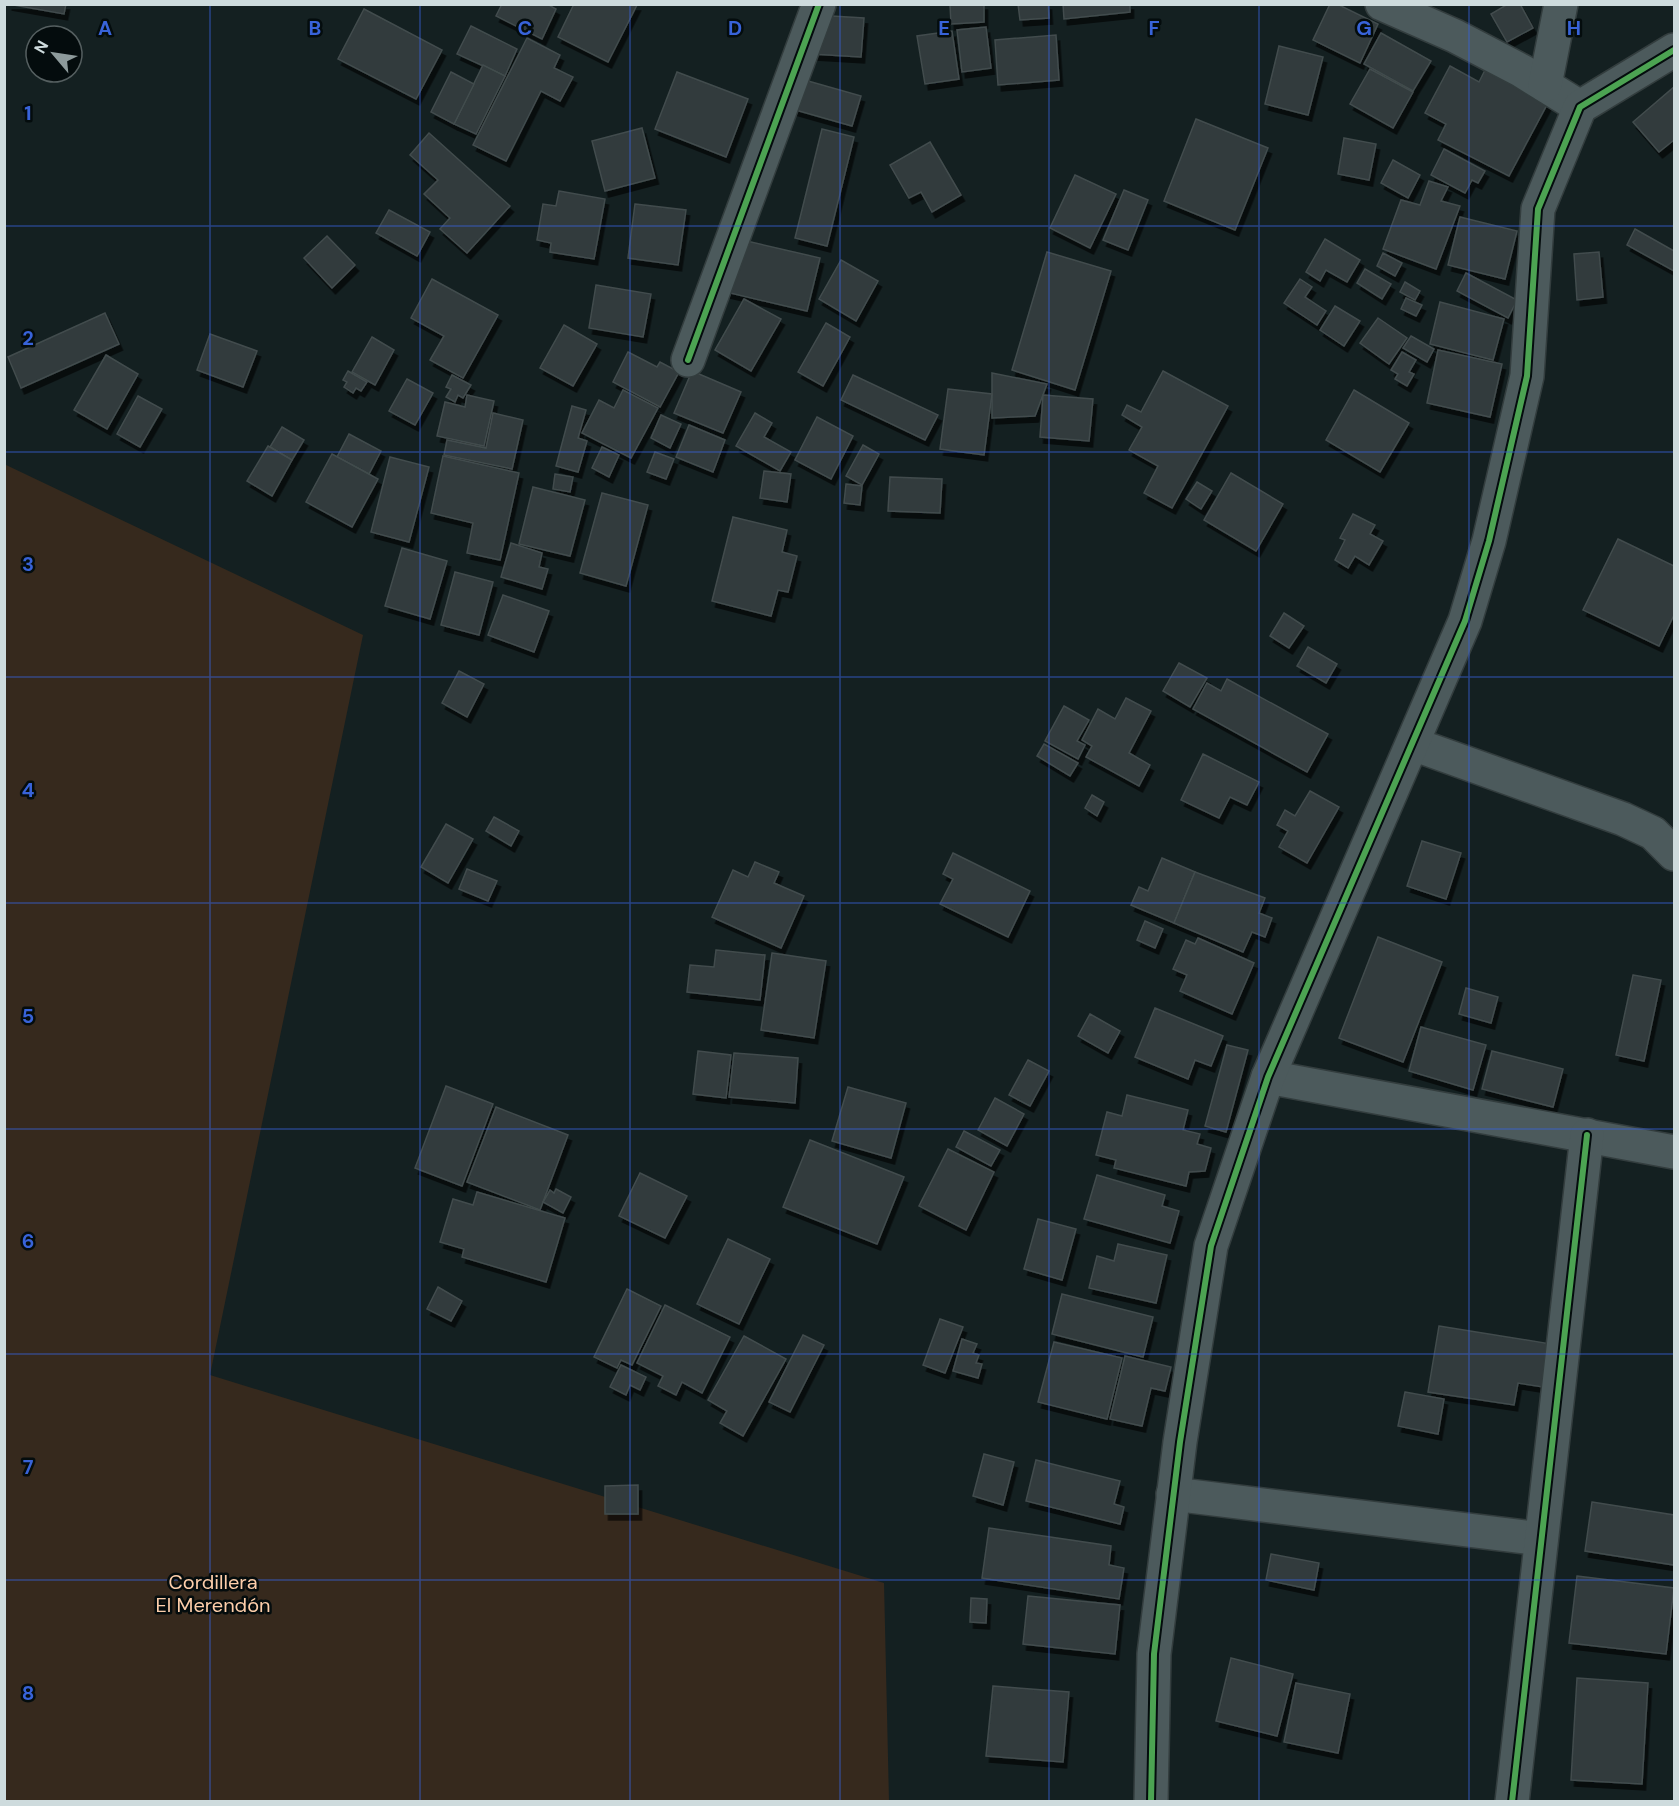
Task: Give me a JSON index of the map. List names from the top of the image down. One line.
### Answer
{"parks":["Cordillera El Merendón"],"north":"top left","grid":{"columns":["A","B","C","D","E","F","G","H"],"rows":["1","2","3","4","5","6","7","8"]}}
